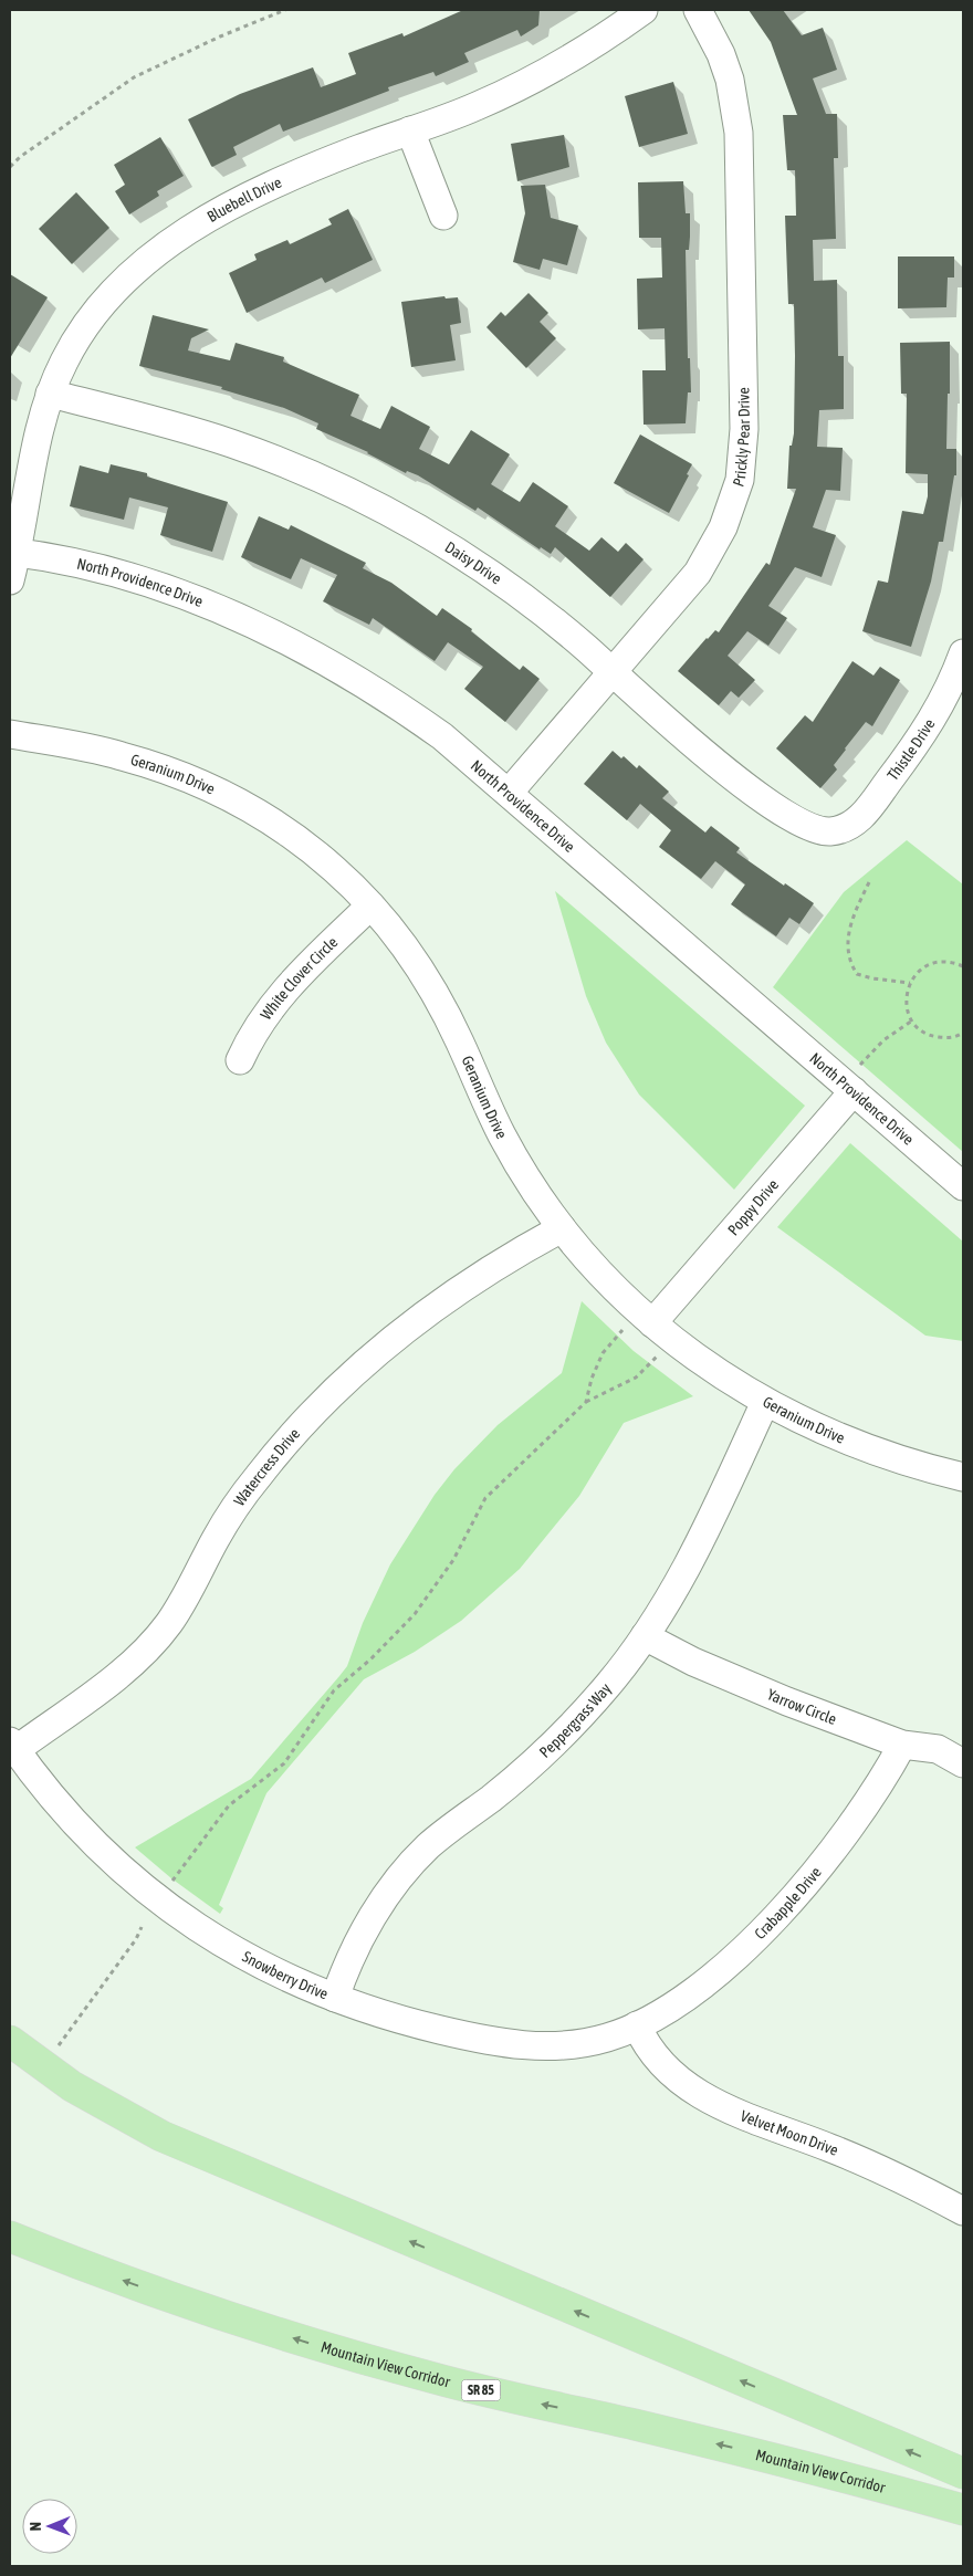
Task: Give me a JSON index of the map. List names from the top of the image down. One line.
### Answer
{"streets":{"highway":["Mountain View Corridor","SR 85"],"street":["Bluebell Drive","Prickly Pear Drive","Daisy Drive","North Providence Drive","Thistle Drive","Geranium Drive","White Clover Circle","Poppy Drive","Watercress Drive","Yarrow Circle","Peppergrass Way","Crabapple Drive","Snowberry Drive","Velvet Moon Drive"]},"crossings":[["Bluebell Drive","Daisy Drive"],["Bluebell Drive","North Providence Drive"],["Prickly Pear Drive","Daisy Drive"],["Prickly Pear Drive","North Providence Drive"],["Daisy Drive","Thistle Drive"],["North Providence Drive","Poppy Drive"],["Geranium Drive","White Clover Circle"],["Geranium Drive","Poppy Drive"],["Geranium Drive","Watercress Drive"],["Geranium Drive","Peppergrass Way"],["Watercress Drive","Snowberry Drive"],["Yarrow Circle","Peppergrass Way"],["Yarrow Circle","Crabapple Drive"],["Peppergrass Way","Snowberry Drive"],["Crabapple Drive","Snowberry Drive"],["Crabapple Drive","Velvet Moon Drive"],["Snowberry Drive","Velvet Moon Drive"]],"north":"left"}
